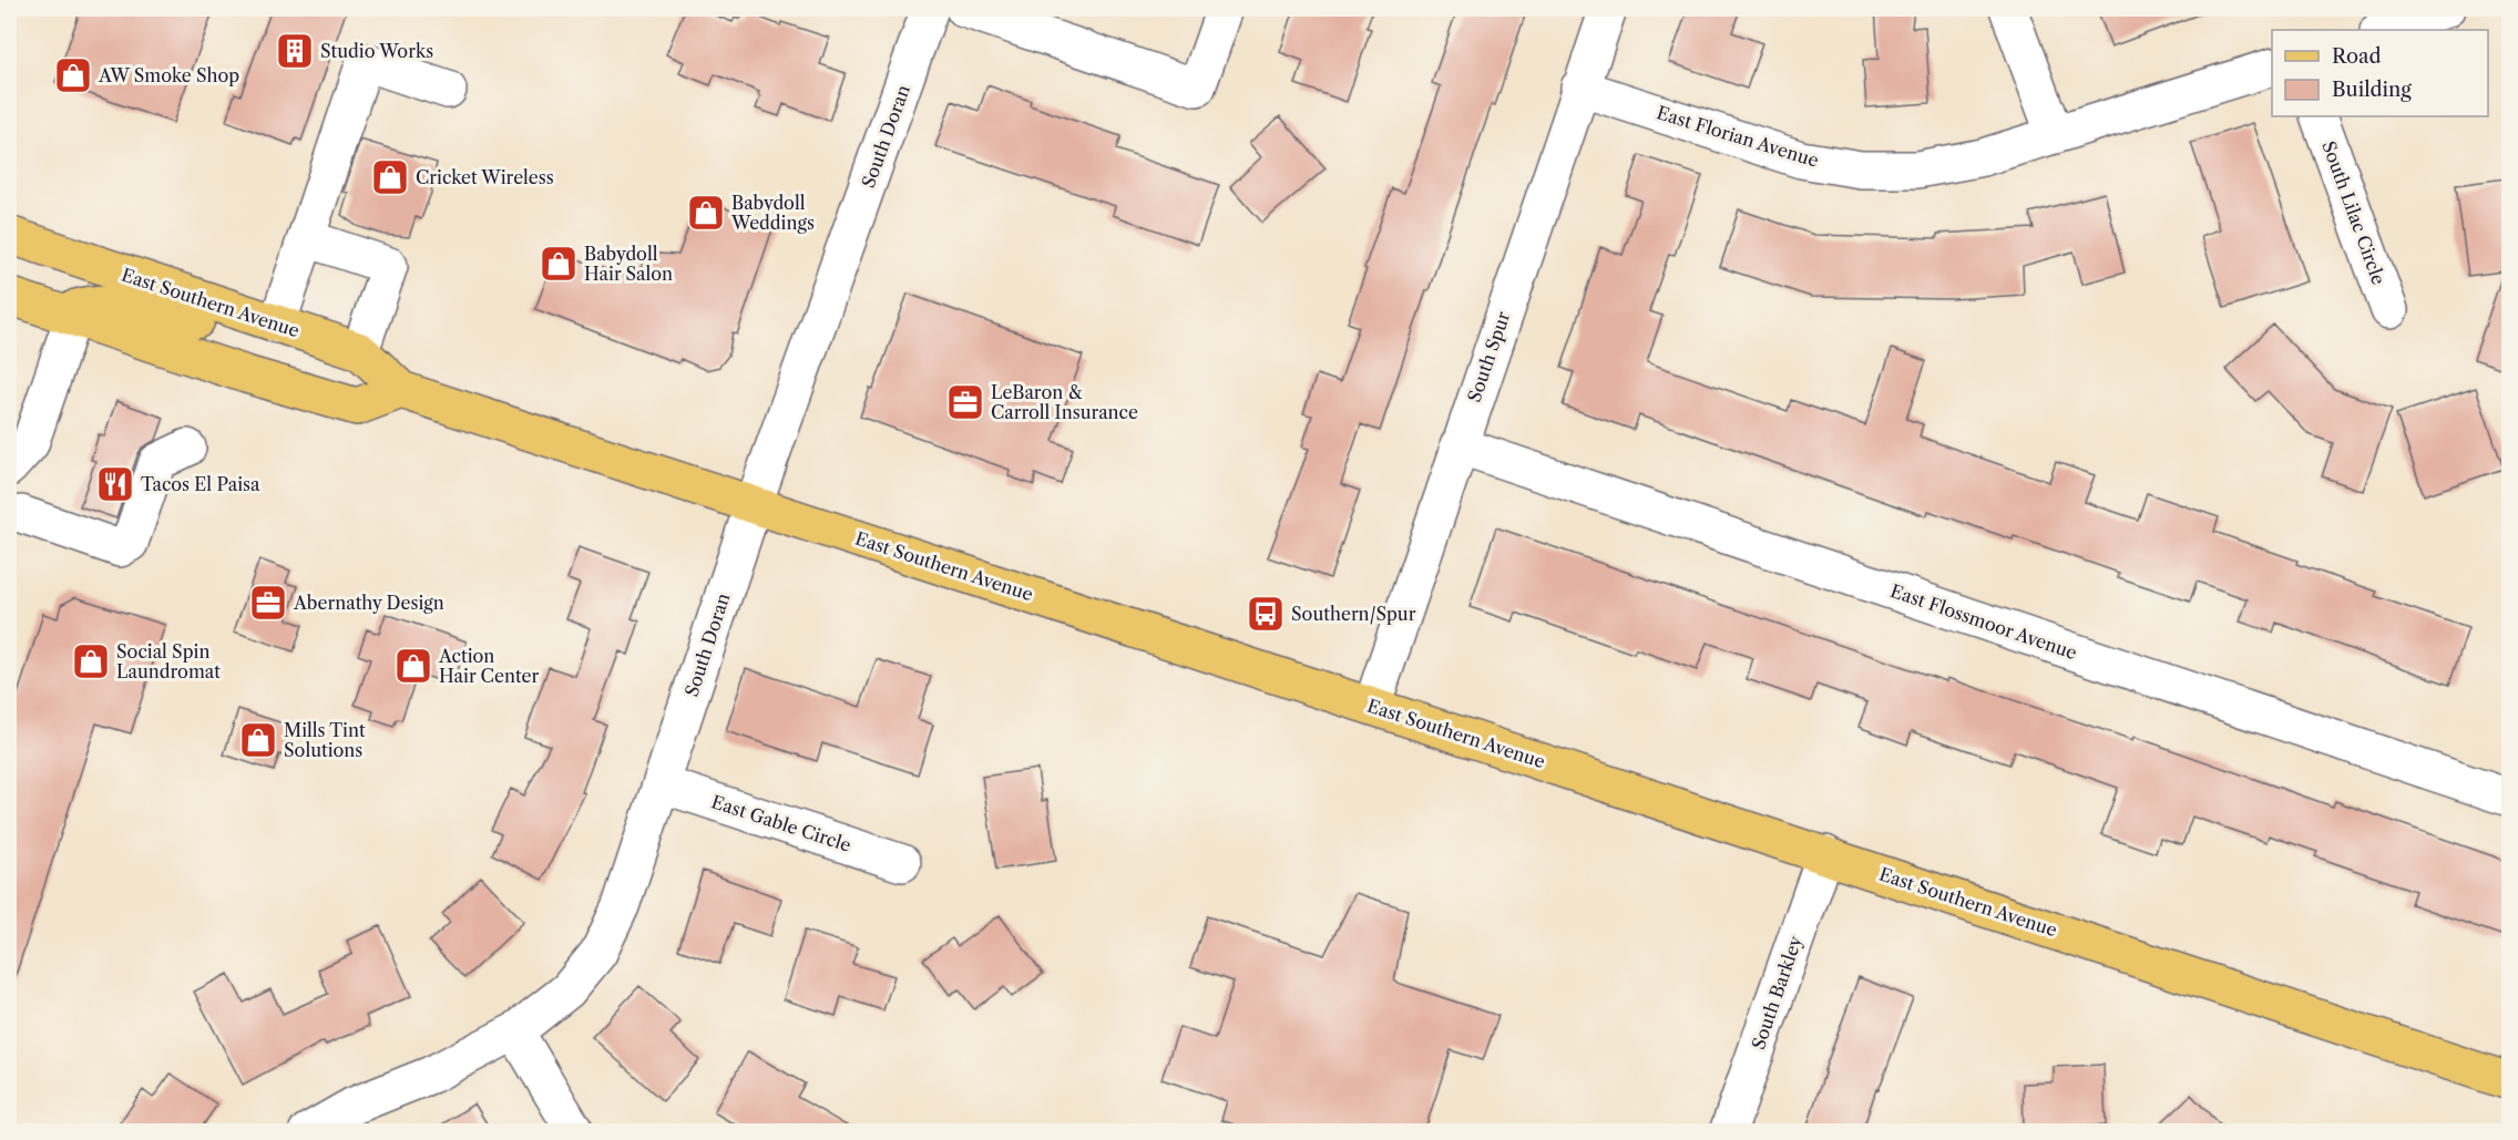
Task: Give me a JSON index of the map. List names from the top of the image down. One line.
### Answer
{"streets":{"main road":["East Southern Avenue"],"street":["South Doran","East Florian Avenue","South Lilac Circle","South Spur","East Flossmoor Avenue","East Gable Circle","South Barkley"]},"crossings":[["South Doran","East Southern Avenue"],["South Doran","East Gable Circle"],["East Florian Avenue","South Spur"],["East Southern Avenue","South Spur"],["East Southern Avenue","South Barkley"],["South Spur","East Flossmoor Avenue"]],"places":{"building":["Studio Works"],"shop":["AW Smoke Shop","Cricket Wireless","Babydoll Weddings","Babydoll Hair Salon","Social Spin Laundromat","Action Hair Center","Mills Tint Solutions"],"office":["LeBaron & Carroll Insurance","Abernathy Design"],"restaurant":["Tacos El Paisa"],"bus stop":["Southern/Spur"]},"legend":["Road","Building"]}
